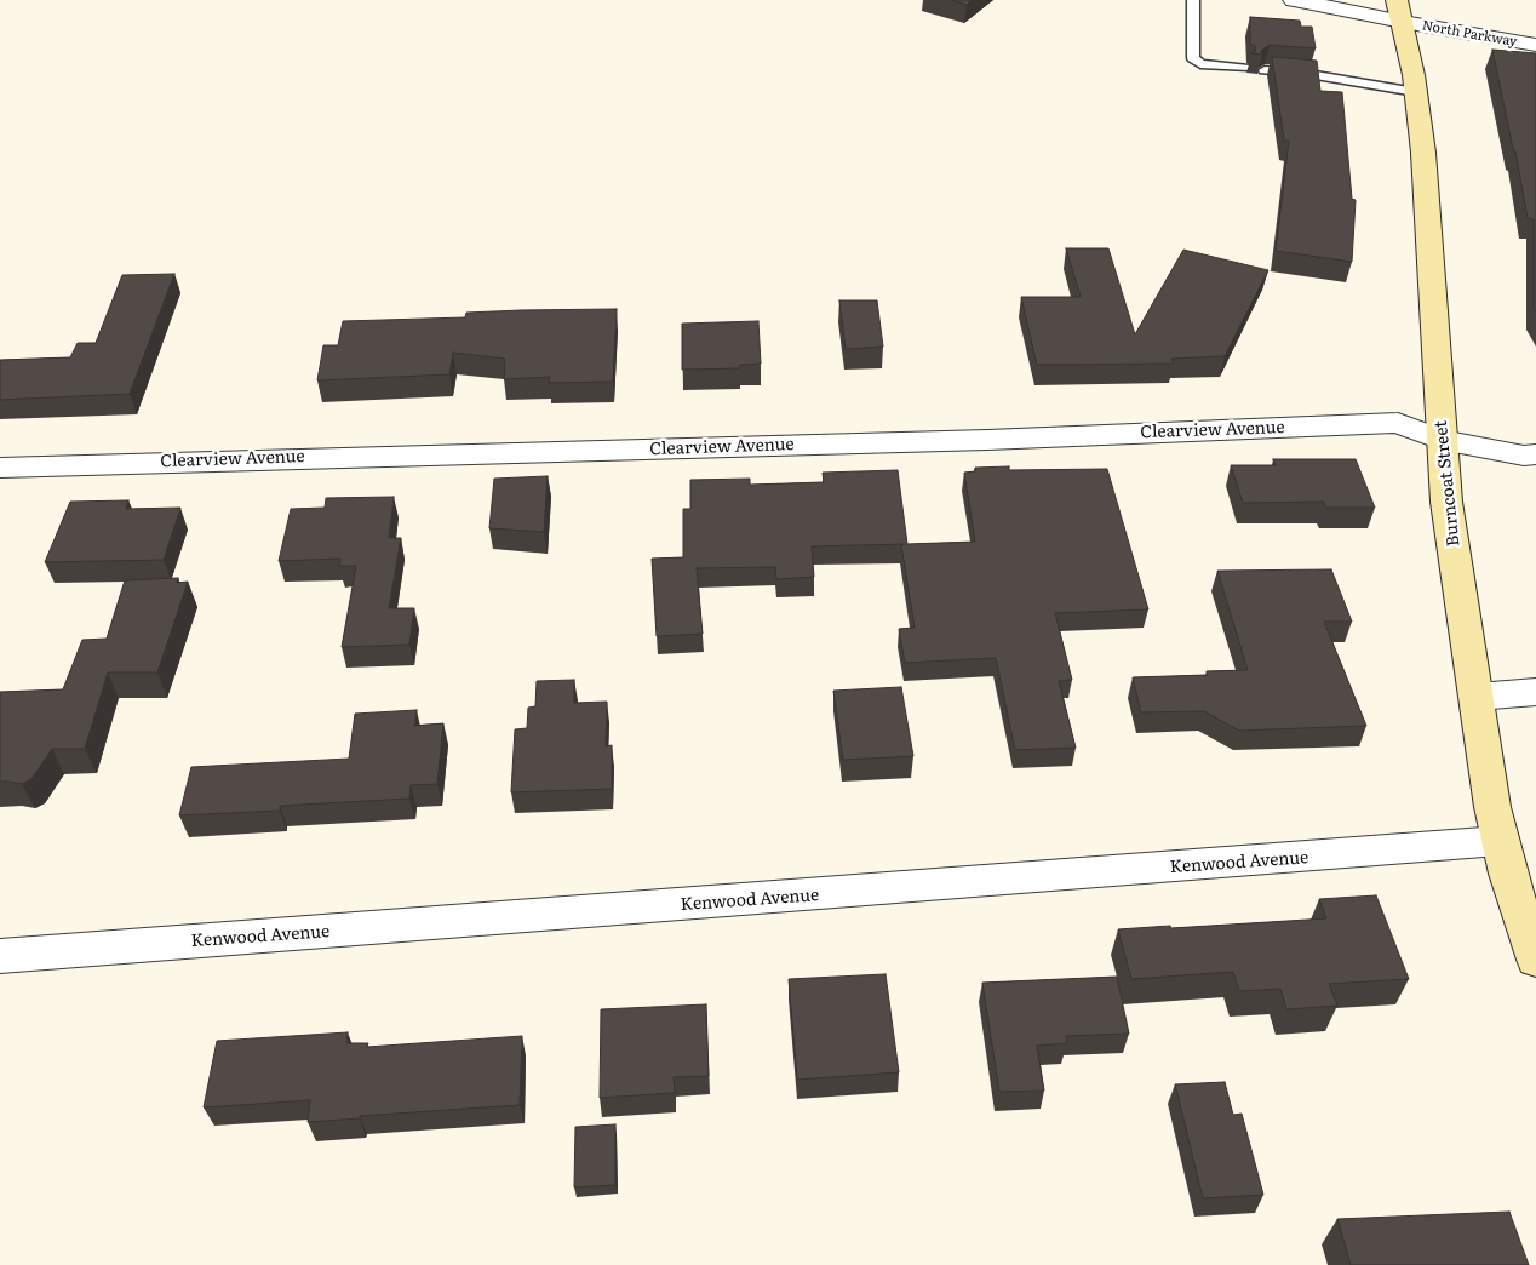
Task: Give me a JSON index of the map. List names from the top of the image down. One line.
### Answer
{"streets":{"main road":["Burncoat Street"],"street":["North Parkway","Clearview Avenue","Kenwood Avenue"]},"crossings":[["North Parkway","Burncoat Street"],["Clearview Avenue","Burncoat Street"],["Burncoat Street","Kenwood Avenue"]]}
